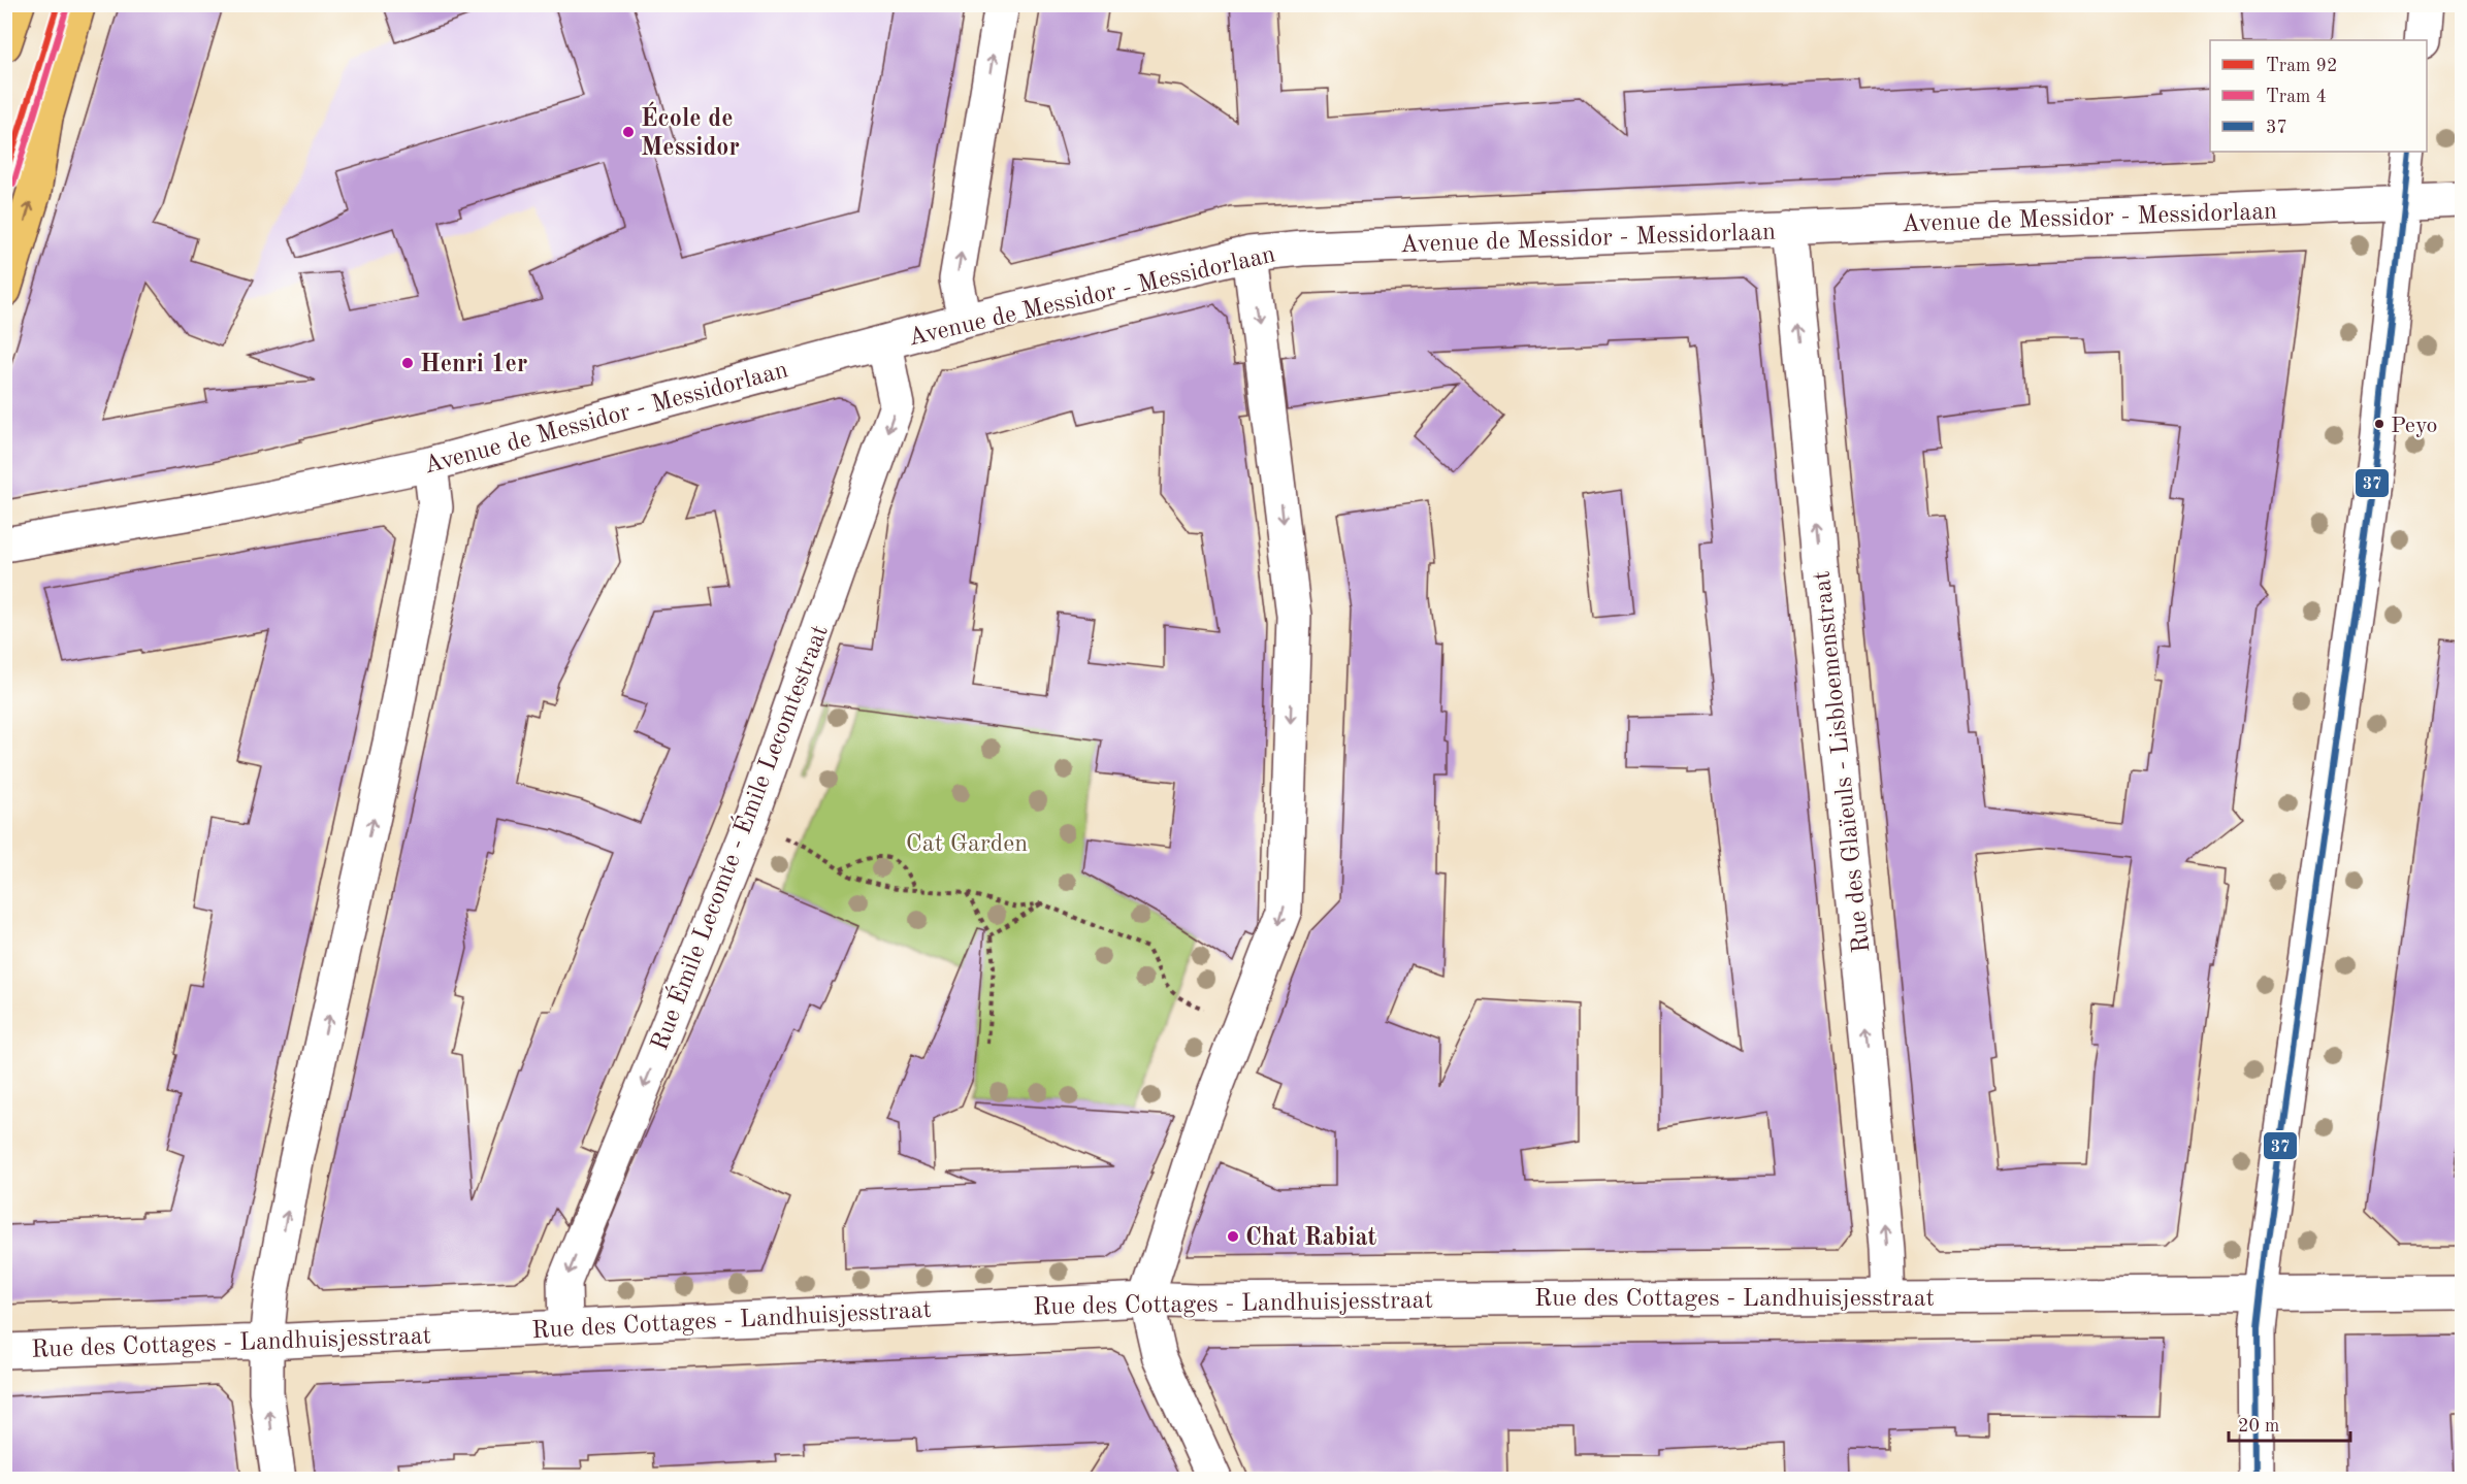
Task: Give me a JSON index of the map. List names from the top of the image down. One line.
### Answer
{"streets":{"street":["Avenue de Messidor - Messidorlaan","Rue des Glaïeuls - Lisbloemenstraat","Rue Émile Lecomte - Émile Lecomtestraat","Rue des Cottages - Landhuisjesstraat"]},"crossings":[["Avenue de Messidor - Messidorlaan","Rue des Glaïeuls - Lisbloemenstraat"],["Avenue de Messidor - Messidorlaan","Rue Émile Lecomte - Émile Lecomtestraat"],["Rue des Glaïeuls - Lisbloemenstraat","Rue des Cottages - Landhuisjesstraat"],["Rue Émile Lecomte - Émile Lecomtestraat","Rue des Cottages - Landhuisjesstraat"]],"one_way":["Rue des Glaïeuls - Lisbloemenstraat","Rue Émile Lecomte - Émile Lecomtestraat"],"parks":["Cat Garden"],"places":["École de Messidor","Henri 1er","Peyo","Chat Rabiat"],"lines":["tram line 92","tram line 4","transit line 37"],"legend":["Tram 92","Tram 4","37"],"scale_bar":"20 m"}
